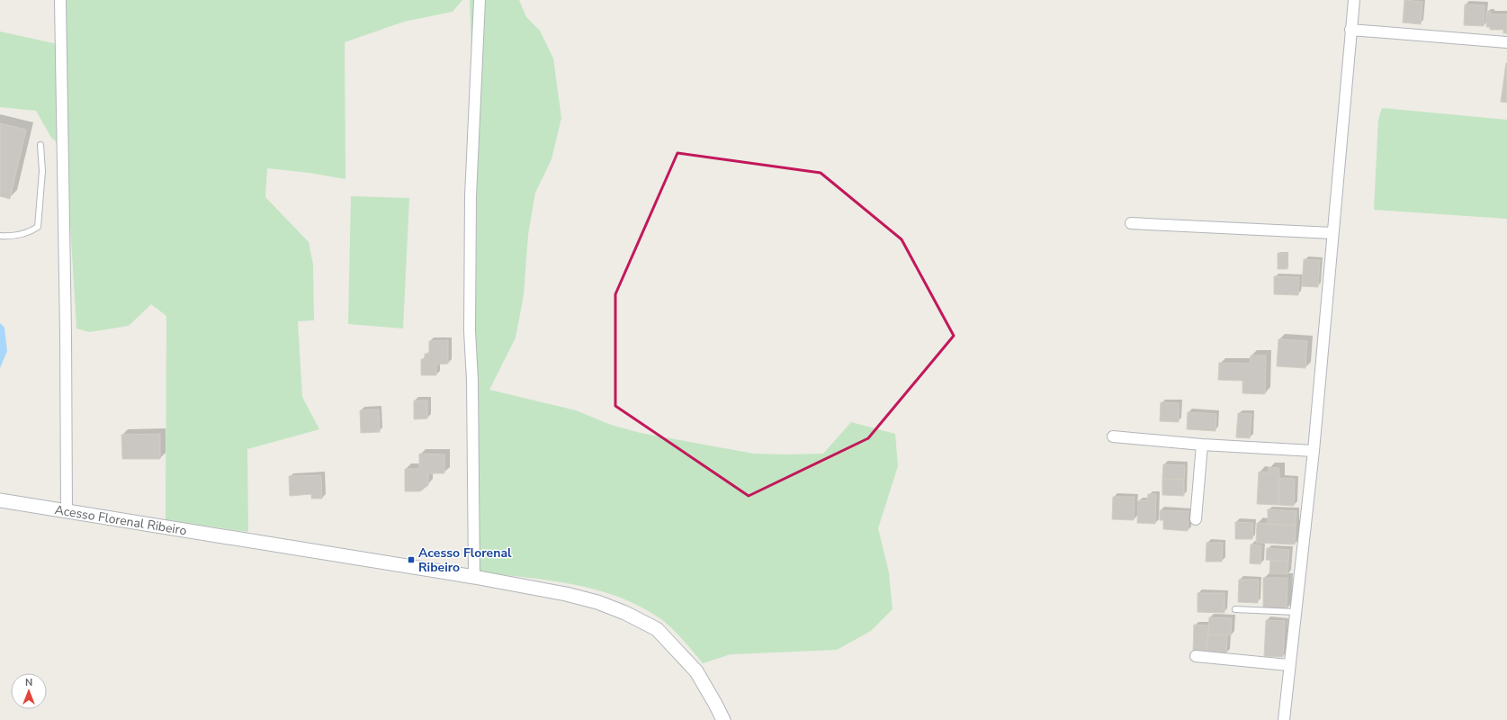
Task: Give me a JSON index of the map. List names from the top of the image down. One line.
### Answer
{"streets":{"street":["Acesso Florenal Ribeiro"]},"places":{"transit":["Acesso Florenal Ribeiro"]},"north":"top"}
